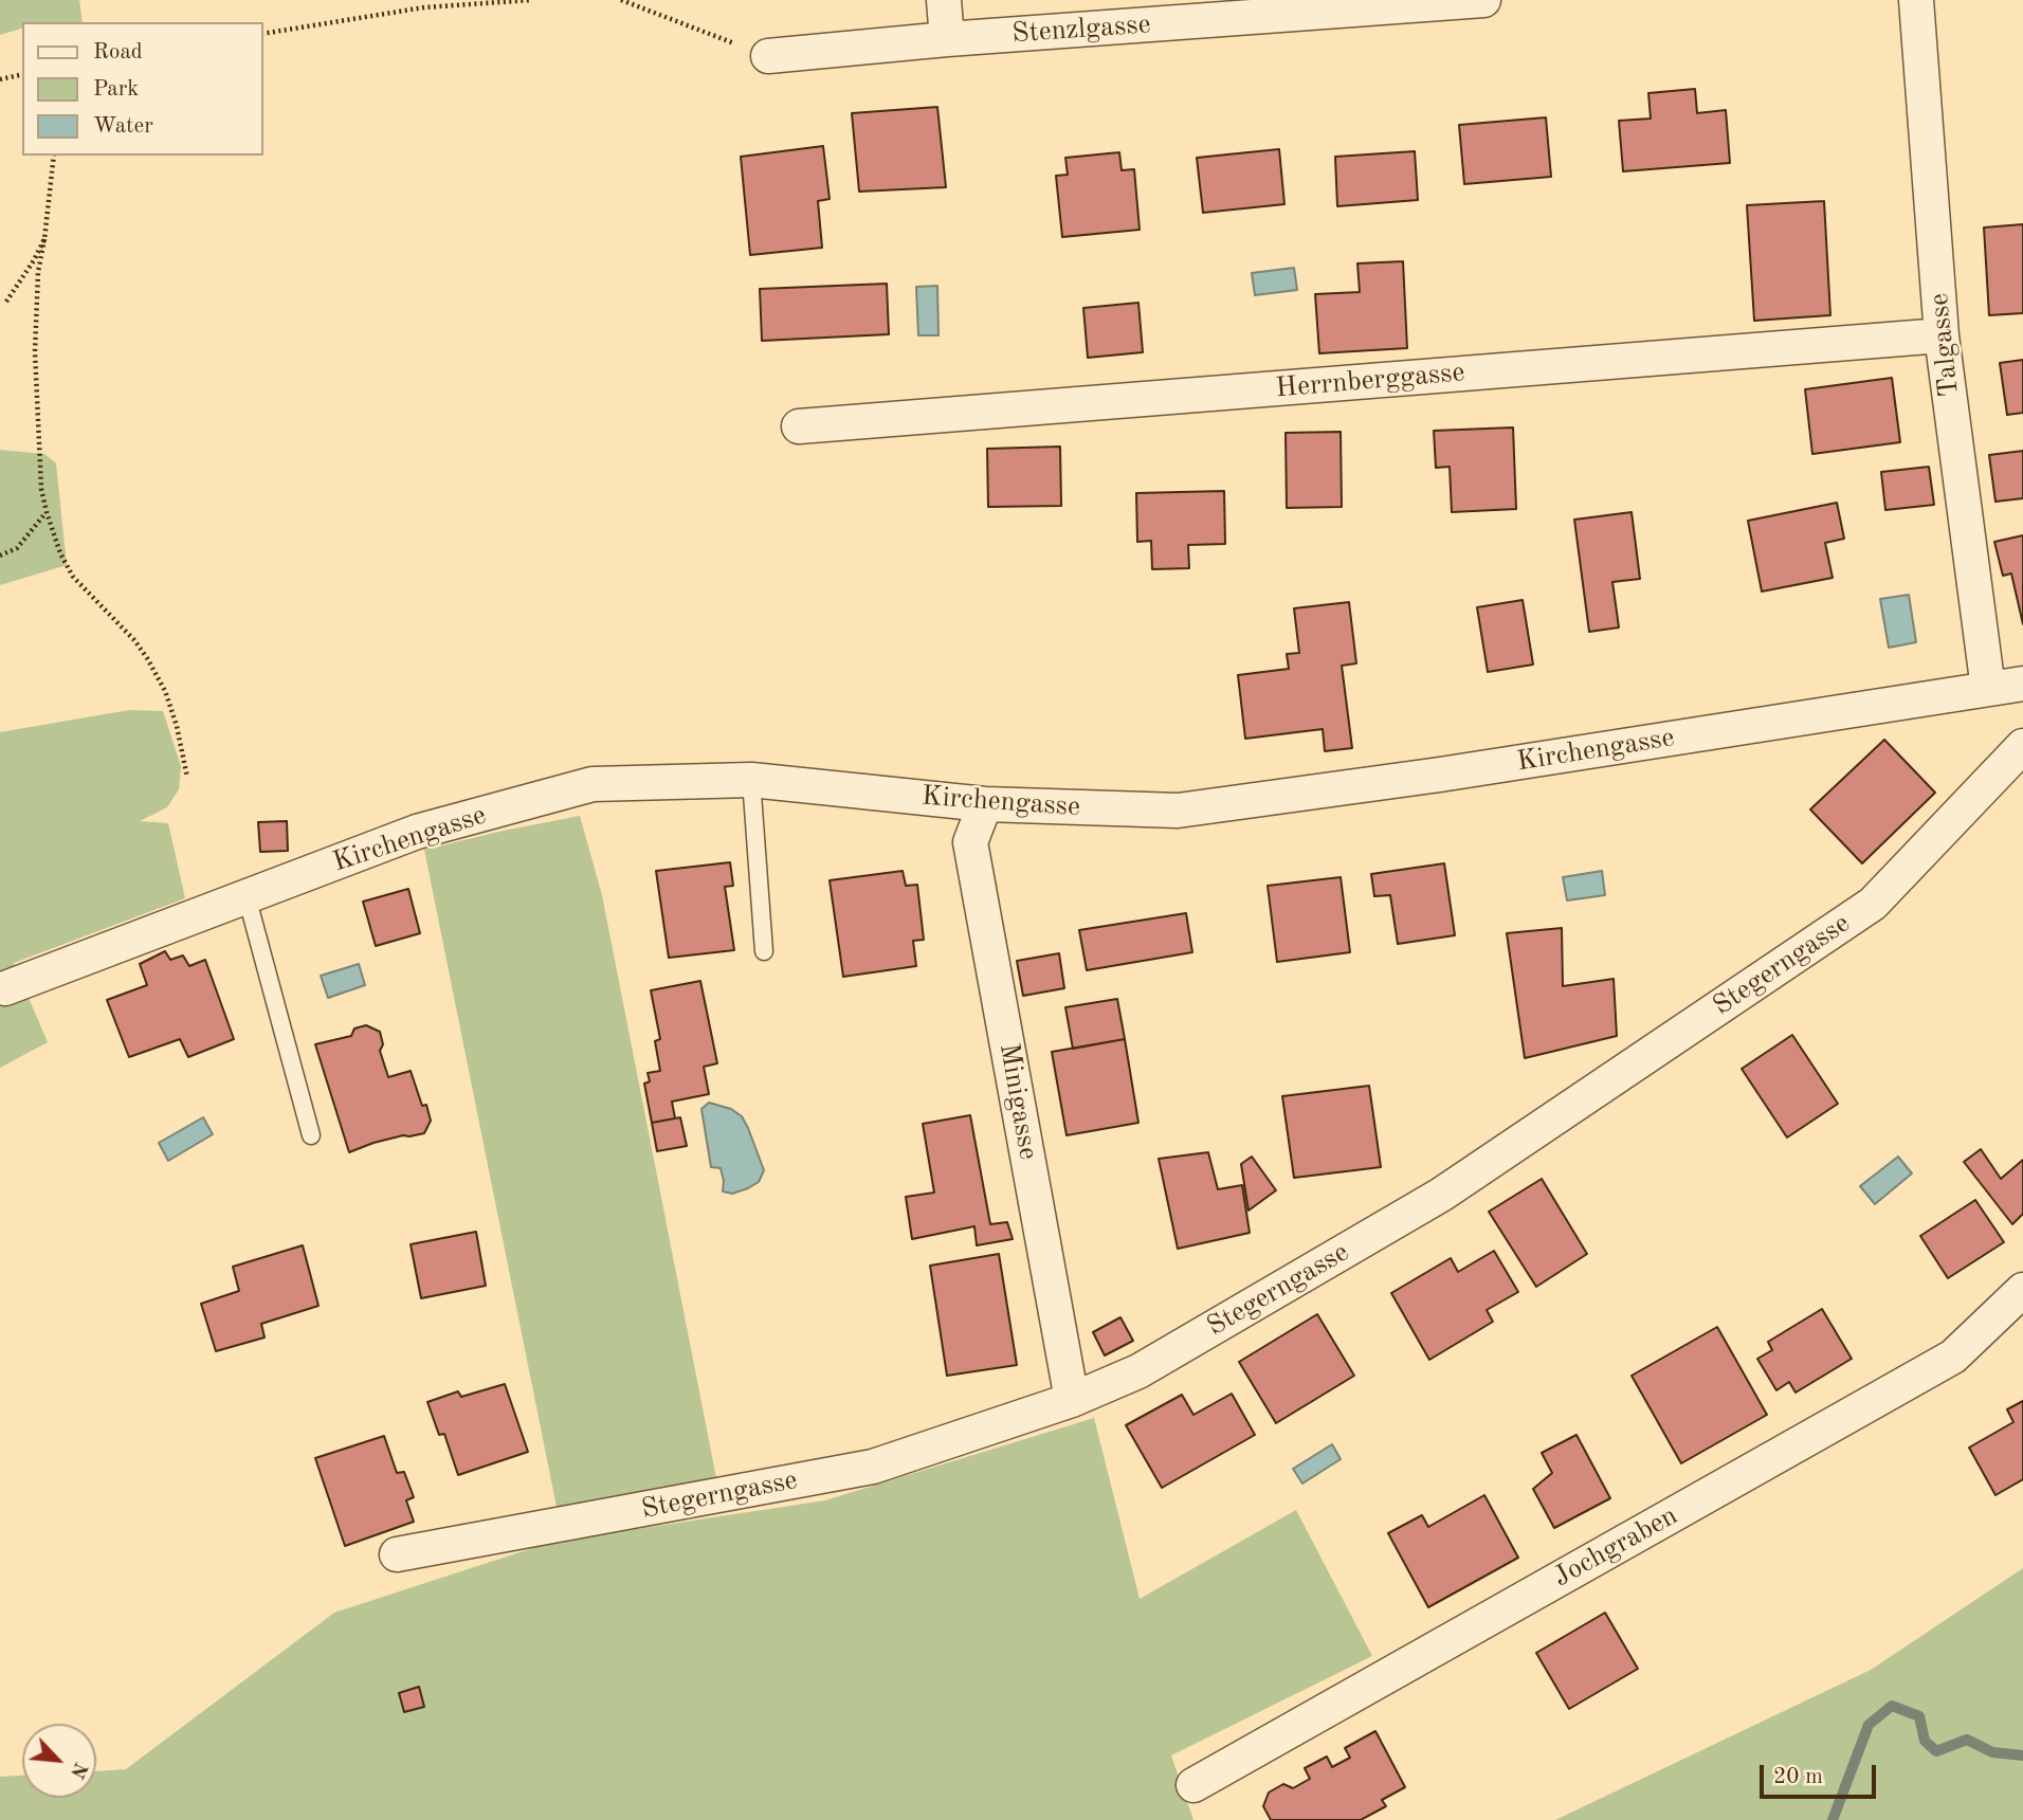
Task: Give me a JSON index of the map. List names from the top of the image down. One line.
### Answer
{"streets":{"street":["Stenzlgasse","Talgasse","Herrnberggasse","Kirchengasse","Stegerngasse","Minigasse","Jochgraben"]},"crossings":[["Talgasse","Herrnberggasse"],["Talgasse","Kirchengasse"],["Kirchengasse","Minigasse"],["Stegerngasse","Minigasse"]],"legend":["Road","Park","Water"],"scale_bar":"20 m","north":"bottom right"}
